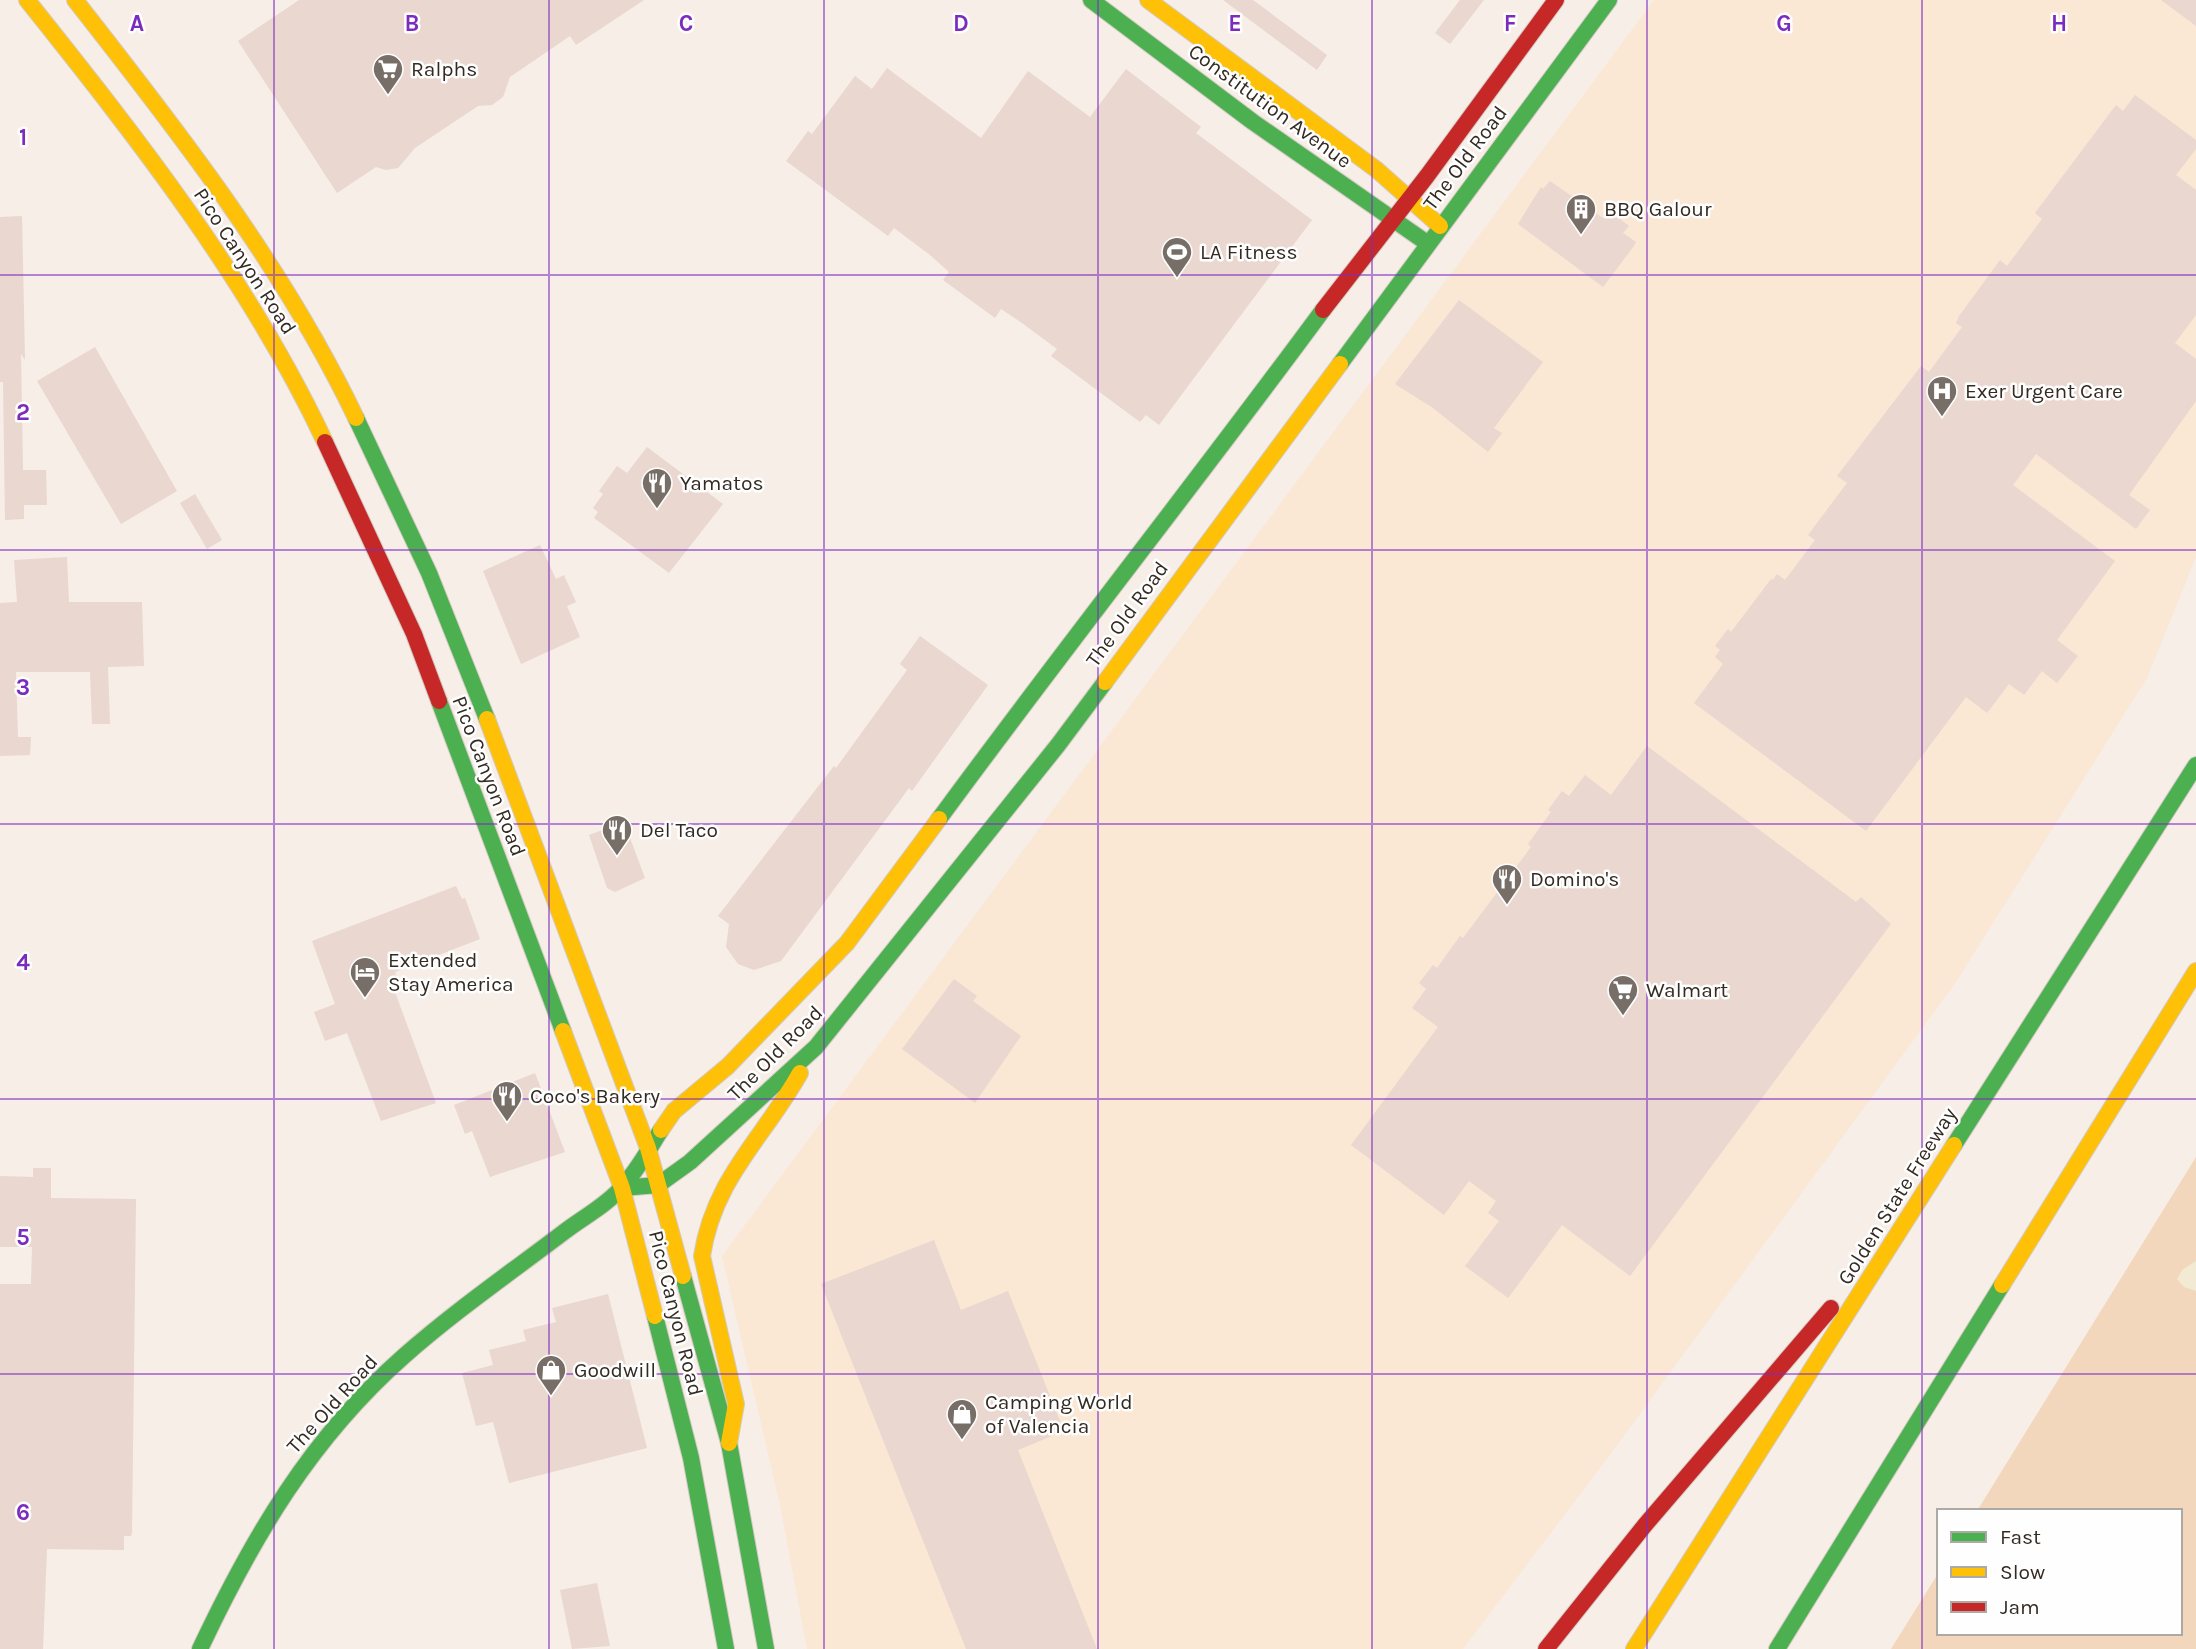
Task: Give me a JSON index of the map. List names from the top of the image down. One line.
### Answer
{"streets":{"main road":["Constitution Avenue","The Old Road","Pico Canyon Road","Golden State Freeway"]},"crossings":[["Constitution Avenue","The Old Road"],["The Old Road","Pico Canyon Road"]],"places":{"supermarket":["Ralphs","Walmart"],"building":["BBQ Galour"],"sports":["LA Fitness"],"hospital":["Exer Urgent Care"],"restaurant":["Yamatos","Del Taco","Domino's","Coco's Bakery"],"hotel":["Extended Stay America"],"shop":["Goodwill","Camping World of Valencia"]},"legend":["Fast","Slow","Jam"],"grid":{"columns":["A","B","C","D","E","F","G","H"],"rows":["1","2","3","4","5","6"]}}
